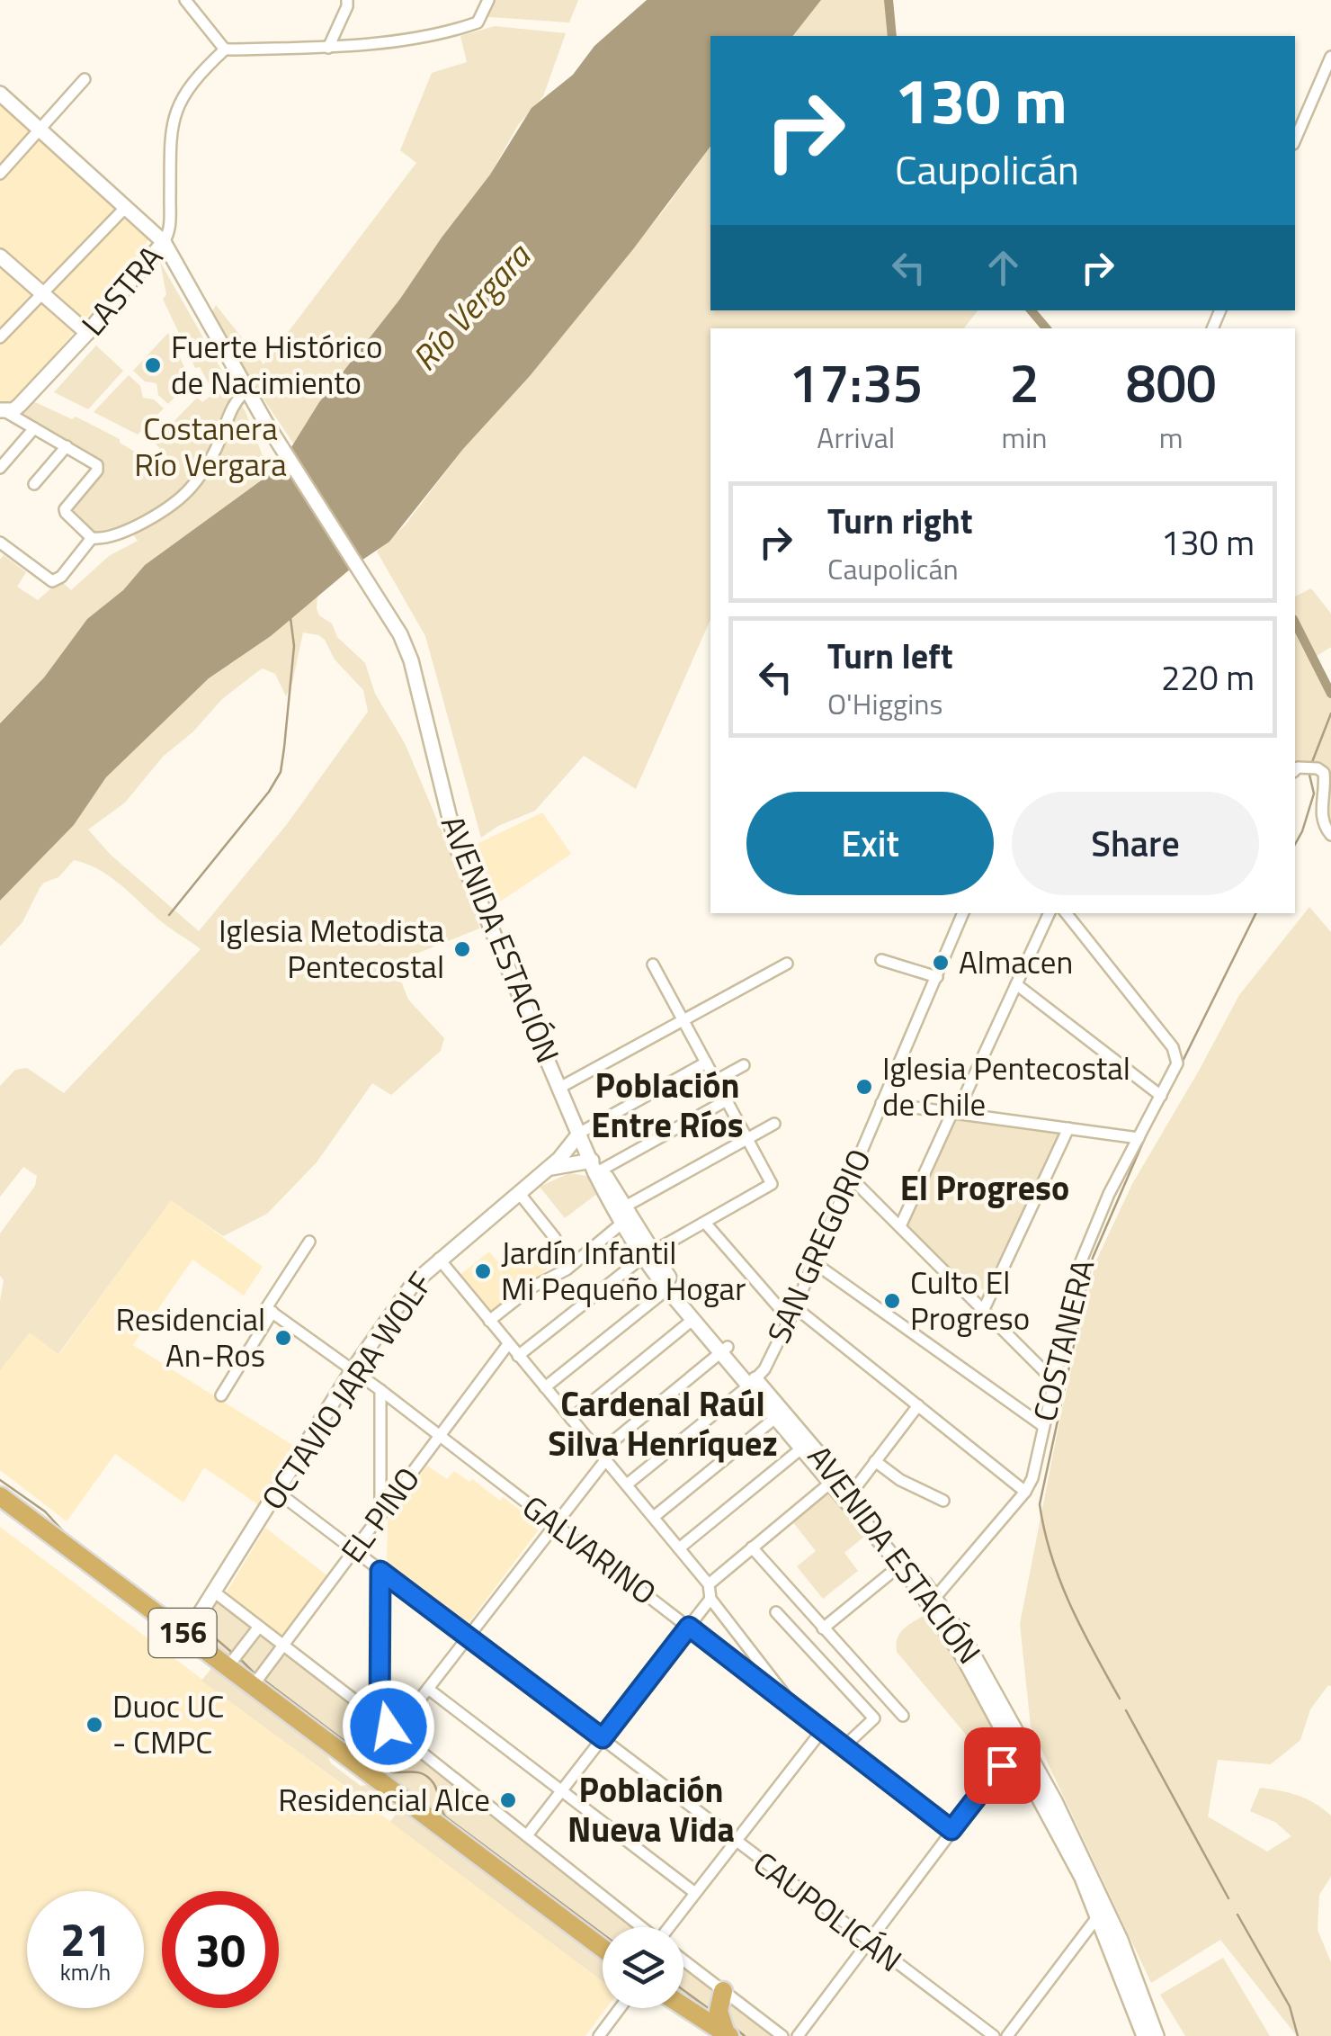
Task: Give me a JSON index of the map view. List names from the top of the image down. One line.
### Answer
{"streets":{"highway":["156"],"main road":["LASTRA","AVENIDA ESTACIÓN","OCTAVIO JARA WOLF"],"street":["SAN GREGORIO","COSTANERA","EL PINO","GALVARINO","CAUPOLICÁN"]},"crossings":[["LASTRA","AVENIDA ESTACIÓN"],["AVENIDA ESTACIÓN","SAN GREGORIO"],["AVENIDA ESTACIÓN","COSTANERA"],["AVENIDA ESTACIÓN","OCTAVIO JARA WOLF"],["OCTAVIO JARA WOLF","GALVARINO"],["OCTAVIO JARA WOLF","156"],["OCTAVIO JARA WOLF","CAUPOLICÁN"],["EL PINO","GALVARINO"],["EL PINO","156"],["EL PINO","CAUPOLICÁN"]],"districts":["Población Entre Ríos","El Progreso","Cardenal Raúl Silva Henríquez","Población Nueva Vida"],"water":["Río Vergara"],"parks":["Costanera Río Vergara"],"places":["Fuerte Histórico de Nacimiento","Iglesia Metodista Pentecostal","Almacen","Iglesia Pentecostal de Chile","Jardín Infantil Mi Pequeño Hogar","Culto El Progreso","Residencial An-Ros","Duoc UC - CMPC","Residencial Alce"],"page":{"turn":["130 m","Caupolicán"],"eta":["17:35","Arrival","2","min","800","m"],"list":[{"name":"Turn right","note":"Caupolicán","value":"130 m"},{"name":"Turn left","note":"O'Higgins","value":"220 m"}],"buttons":["Exit","Share"],"speed":"21 km/h","limit":"30"}}
